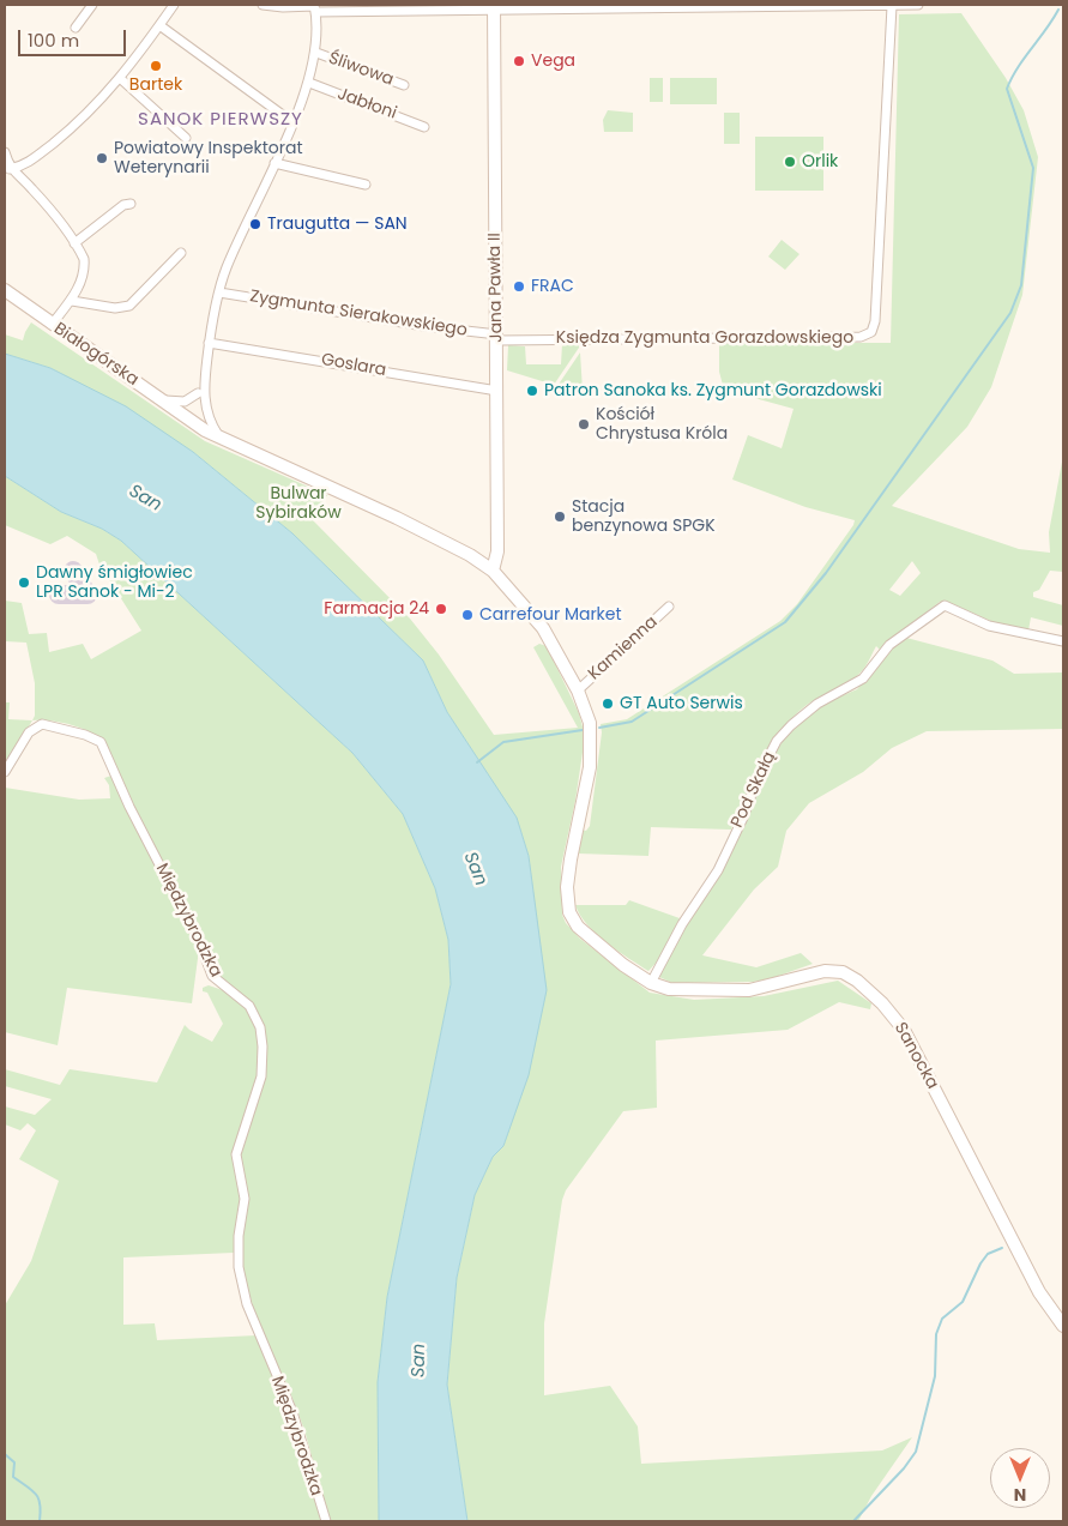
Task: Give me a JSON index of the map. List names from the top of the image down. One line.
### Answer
{"streets":{"street":["Śliwowa","Jabłoni","Jana Pawła II","Zygmunta Sierakowskiego","Księdza Zygmunta Gorazdowskiego","Białogórska","Goslara","Kamienna","Pod Skałą","Międzybrodzka","Sanocka"]},"crossings":[["Jana Pawła II","Zygmunta Sierakowskiego"],["Jana Pawła II","Księdza Zygmunta Gorazdowskiego"],["Jana Pawła II","Białogórska"],["Jana Pawła II","Goslara"],["Zygmunta Sierakowskiego","Księdza Zygmunta Gorazdowskiego"],["Białogórska","Kamienna"],["Białogórska","Pod Skałą"],["Białogórska","Sanocka"],["Pod Skałą","Sanocka"]],"districts":["SANOK PIERWSZY"],"water":["San"],"parks":["Bulwar Sybiraków"],"places":["Vega","Bartek","Powiatowy Inspektorat Weterynarii","Orlik","Traugutta — SAN","FRAC","Patron Sanoka ks. Zygmunt Gorazdowski","Kościół Chrystusa Króla","Stacja benzynowa SPGK","Dawny śmigłowiec LPR Sanok - Mi-2","Farmacja 24","Carrefour Market","GT Auto Serwis"],"scale_bar":"100 m","north":"bottom"}
